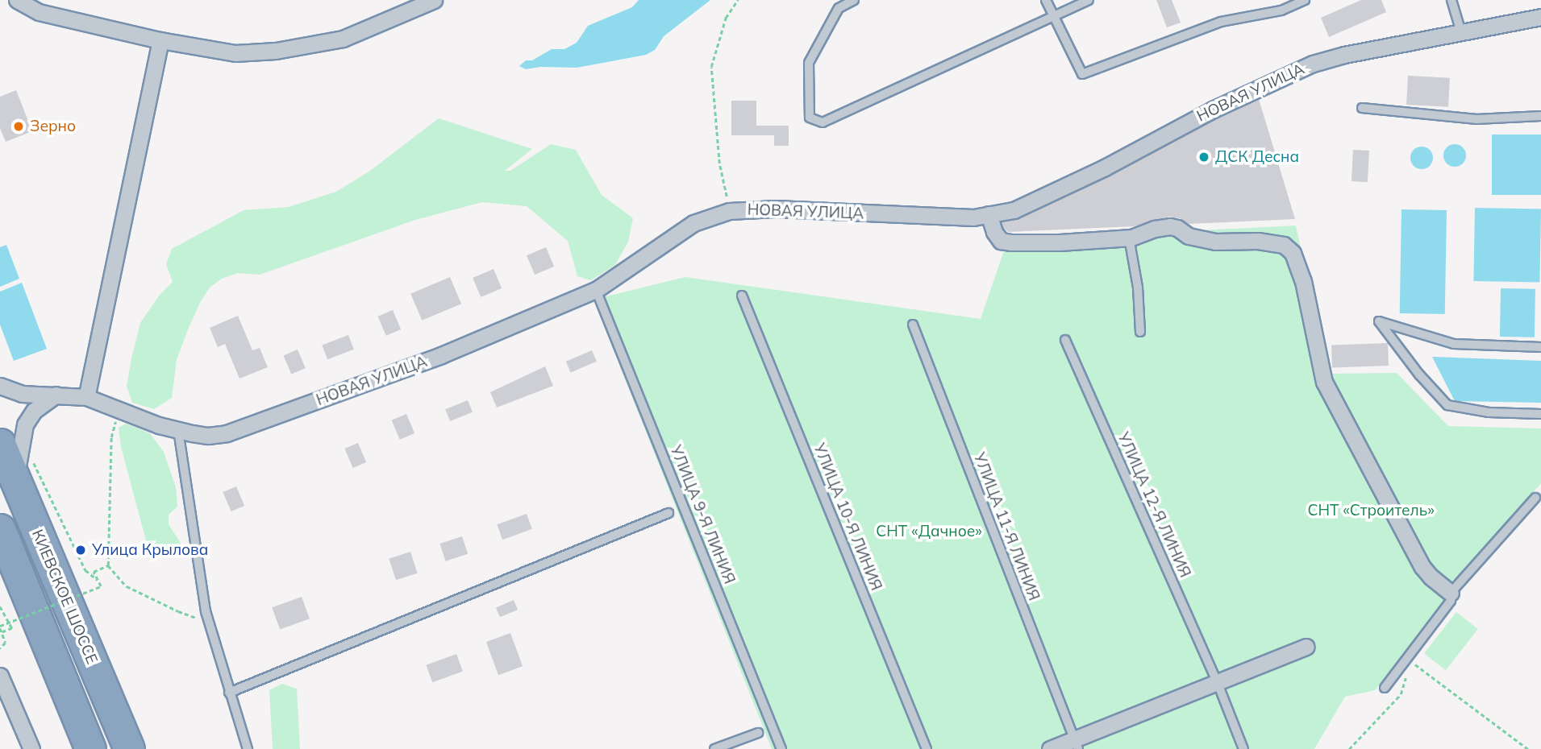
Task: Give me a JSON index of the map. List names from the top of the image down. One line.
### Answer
{"streets":{"highway":["КИЕВСКОЕ ШОССЕ"],"street":["НОВАЯ УЛИЦА"],"lane":["УЛИЦА 12-Я ЛИНИЯ","УЛИЦА 9-Я ЛИНИЯ","УЛИЦА 10-Я ЛИНИЯ","УЛИЦА 11-Я ЛИНИЯ"]},"crossings":[["НОВАЯ УЛИЦА","УЛИЦА 9-Я ЛИНИЯ"]],"parks":["СНТ «Строитель»","СНТ «Дачное»"],"places":["Зерно","ДСК Десна","Улица Крылова"]}
